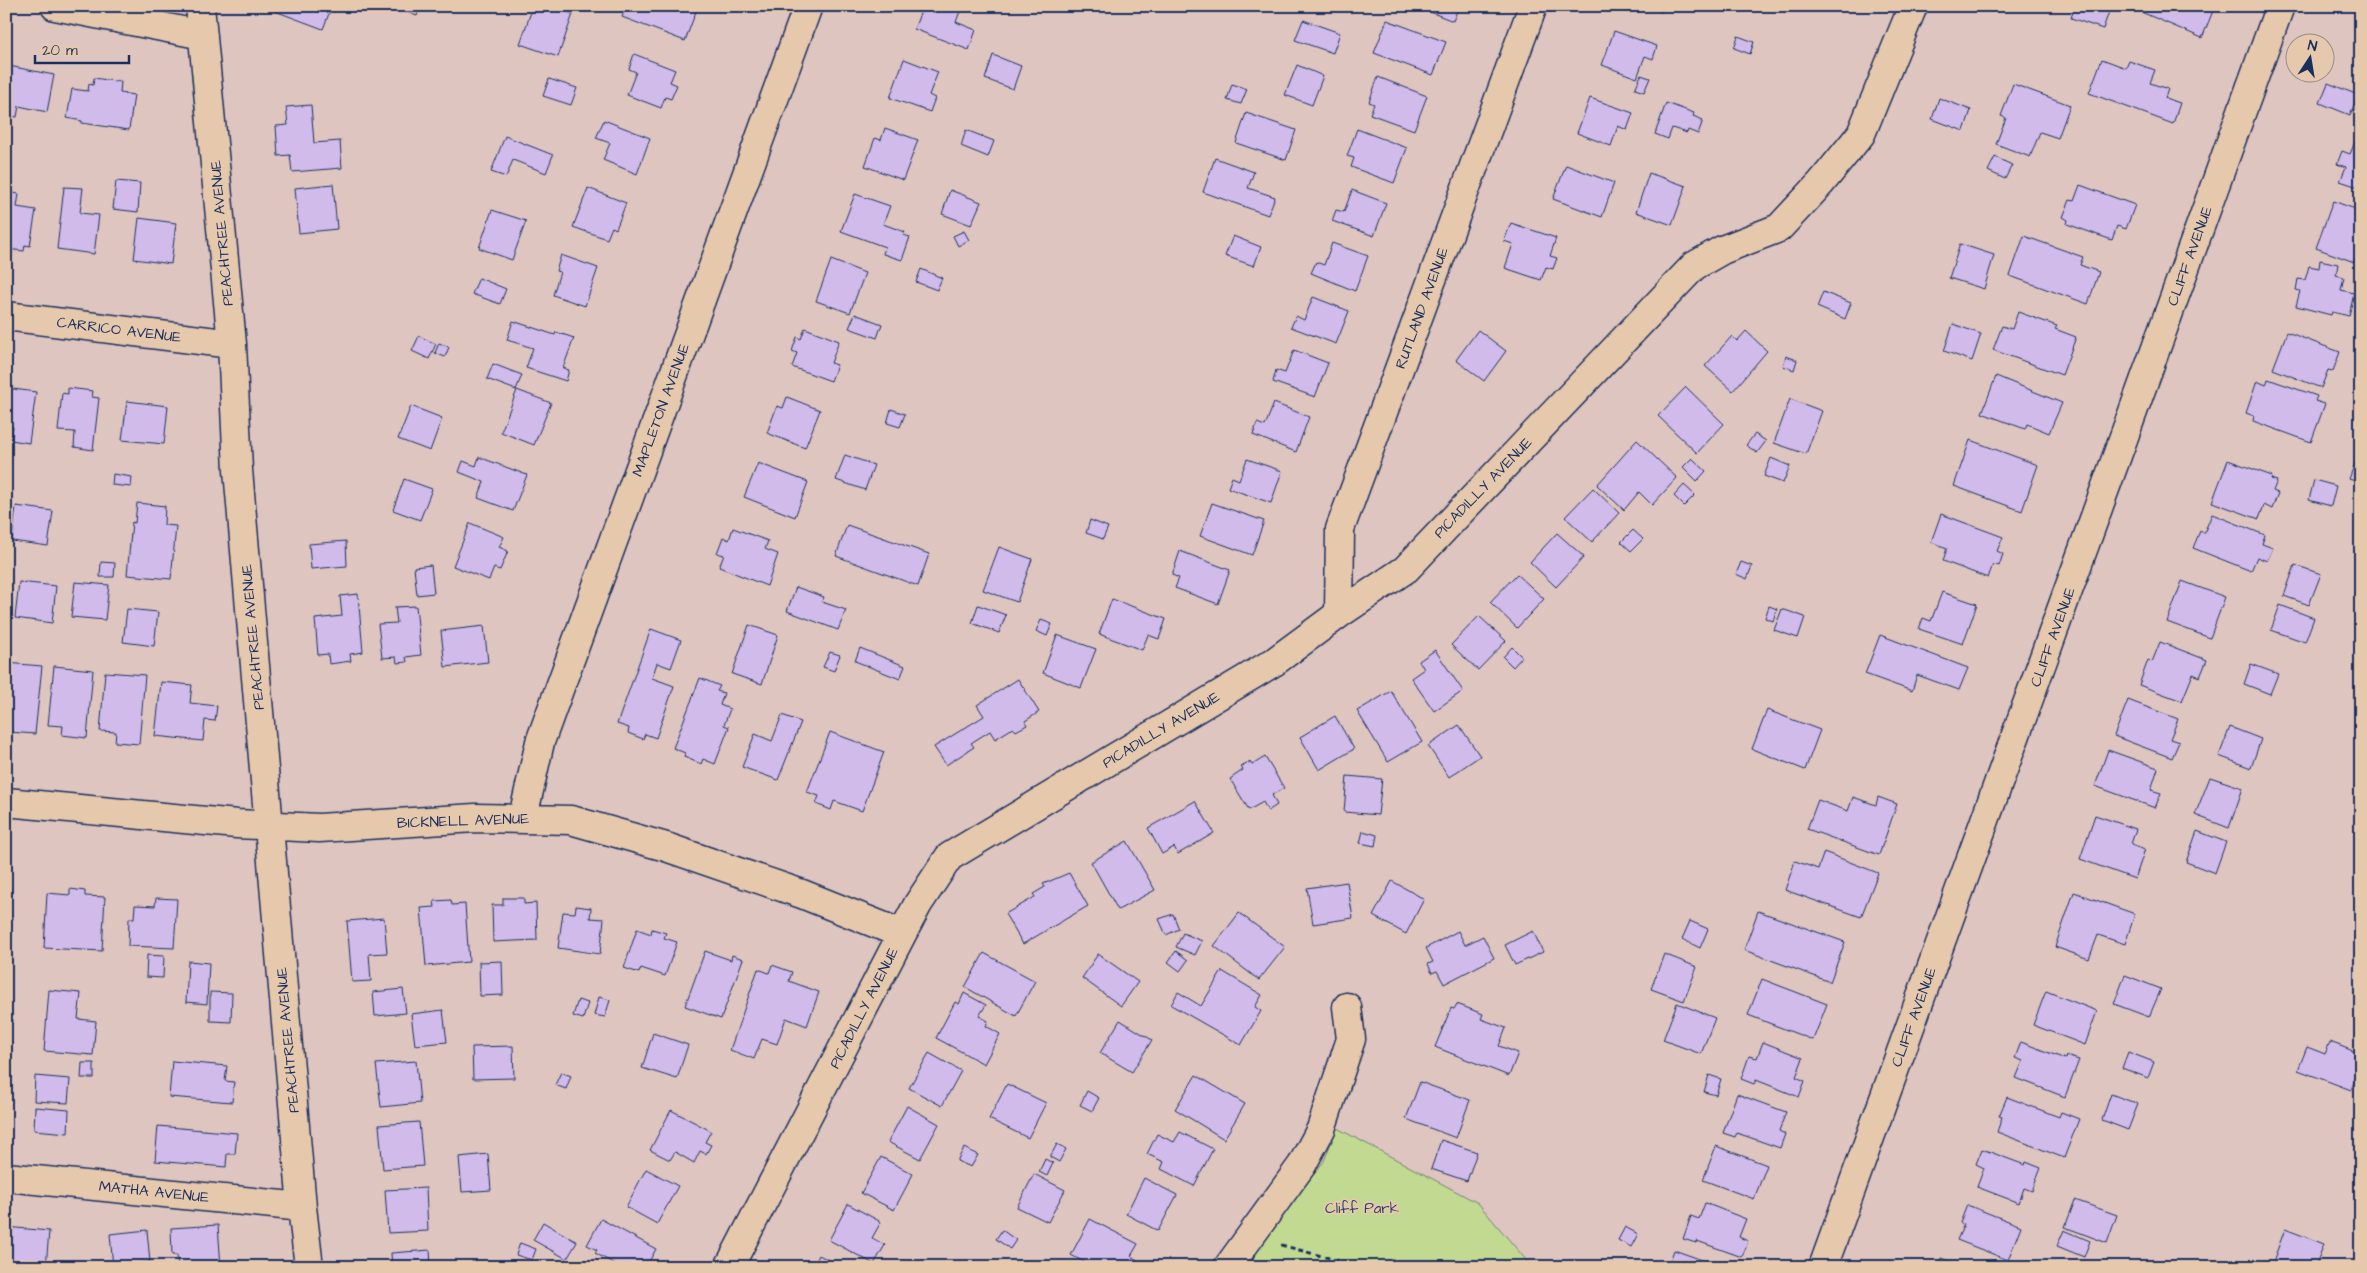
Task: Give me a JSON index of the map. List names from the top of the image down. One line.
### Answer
{"streets":{"street":["PEACHTREE AVENUE","CLIFF AVENUE","RUTLAND AVENUE","CARRICO AVENUE","MAPLETON AVENUE","PICADILLY AVENUE","BICKNELL AVENUE","MATHA AVENUE"]},"crossings":[["PEACHTREE AVENUE","CARRICO AVENUE"],["PEACHTREE AVENUE","BICKNELL AVENUE"],["PEACHTREE AVENUE","MATHA AVENUE"],["RUTLAND AVENUE","PICADILLY AVENUE"],["MAPLETON AVENUE","BICKNELL AVENUE"],["PICADILLY AVENUE","BICKNELL AVENUE"]],"parks":["Cliff Park"],"scale_bar":"20 m","north":"top"}
